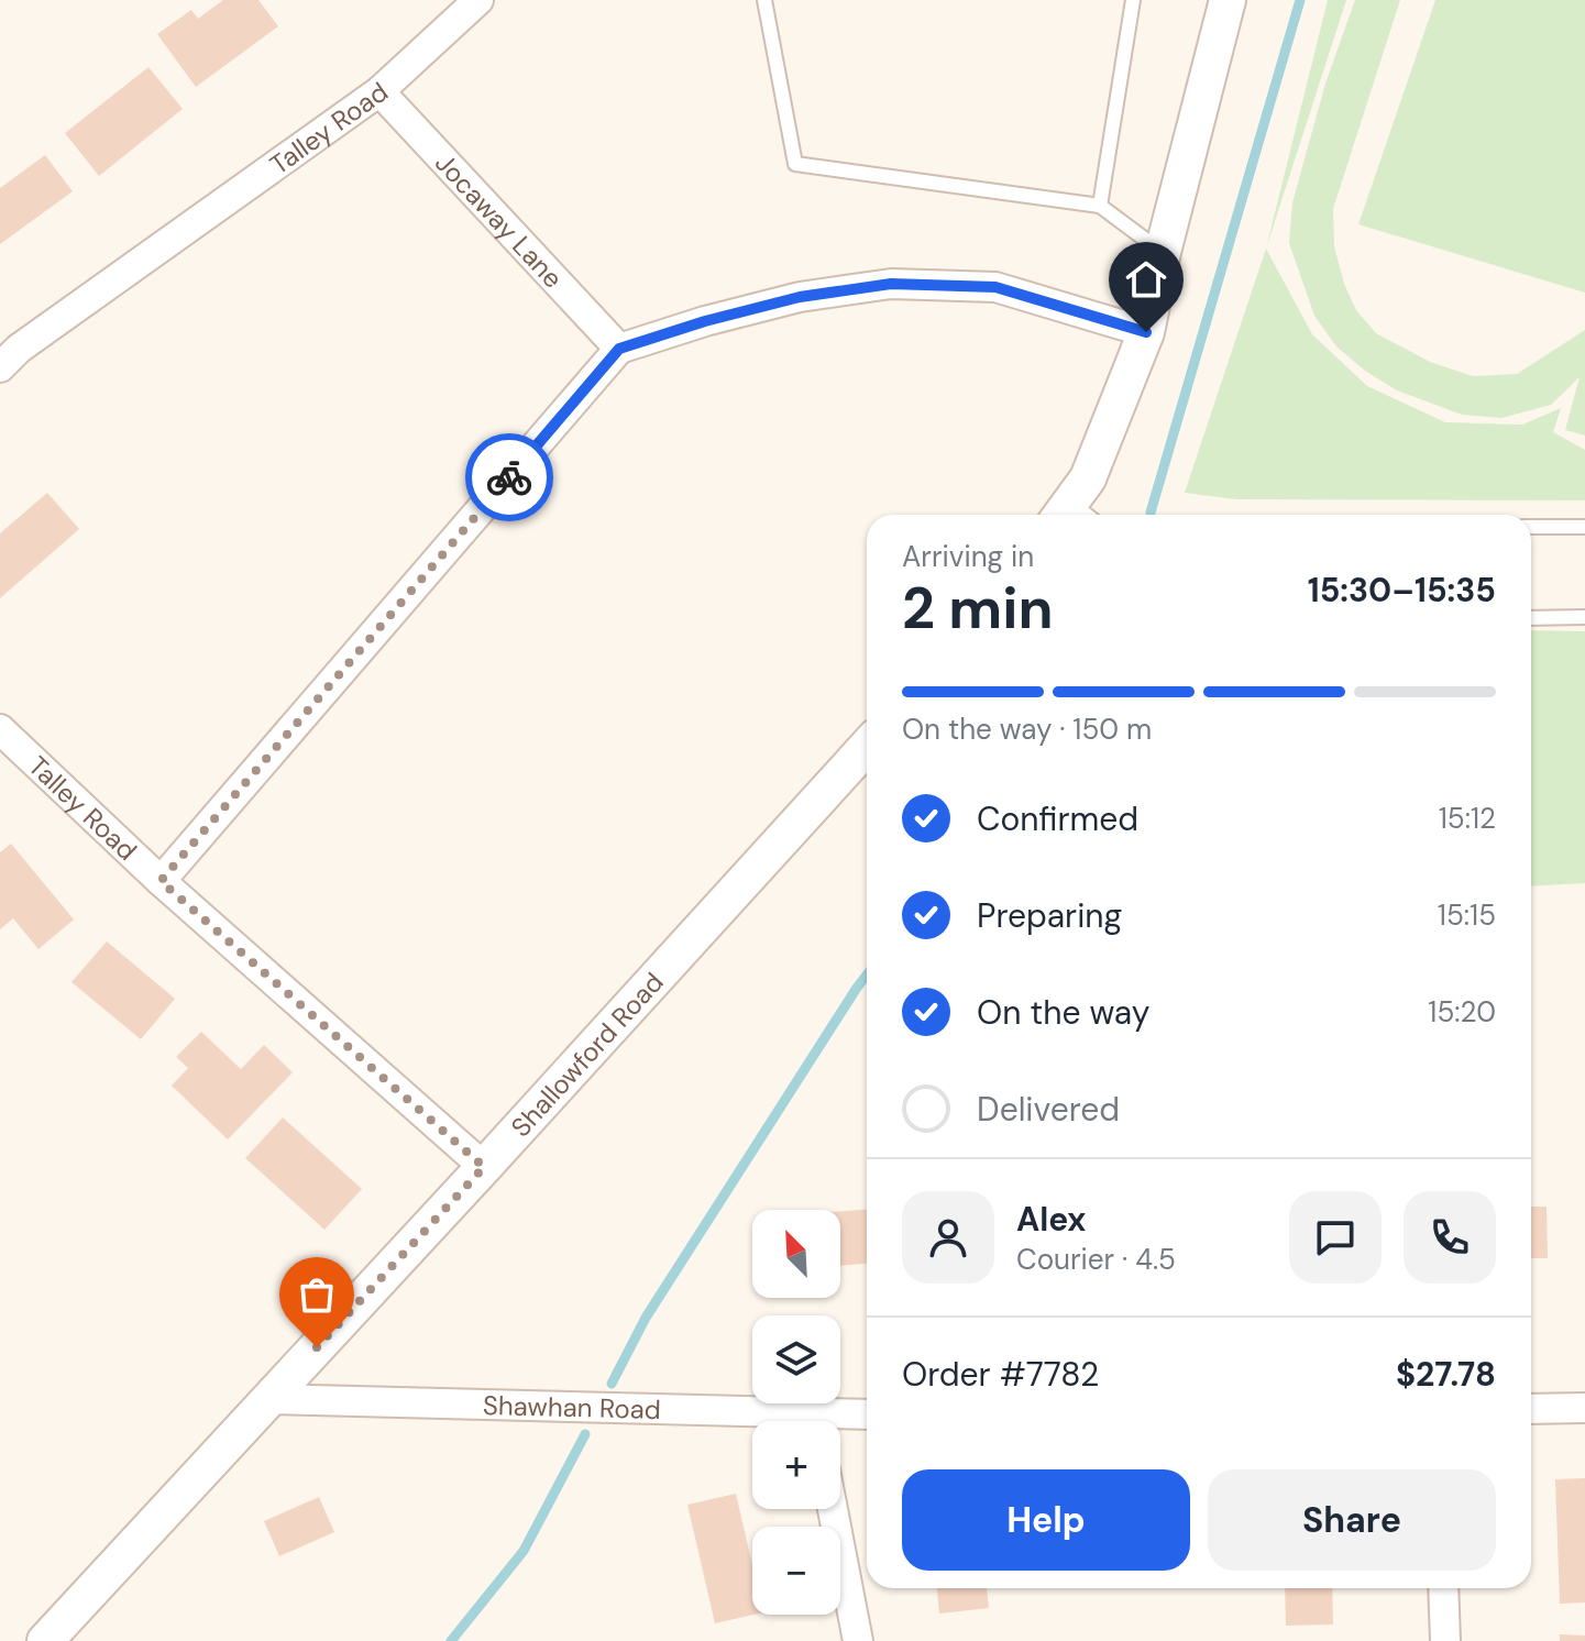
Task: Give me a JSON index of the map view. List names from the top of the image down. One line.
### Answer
{"streets":{"street":["Talley Road","Jocaway Lane","Shallowford Road","Shawhan Road"]},"crossings":[["Talley Road","Jocaway Lane"],["Talley Road","Shallowford Road"],["Shallowford Road","Shawhan Road"]],"north":"top left","page":{"heading":["2 min","Arriving in","15:30–15:35"],"panel":["Alex","Courier · 4.5","Order #7782","$27.78"],"bar":"On the way · 150 m","list":[["Confirmed","15:12"],["Preparing","15:15"],["On the way","15:20"],"Delivered"],"map_buttons":["+","−"],"buttons":["Help","Share"]}}
